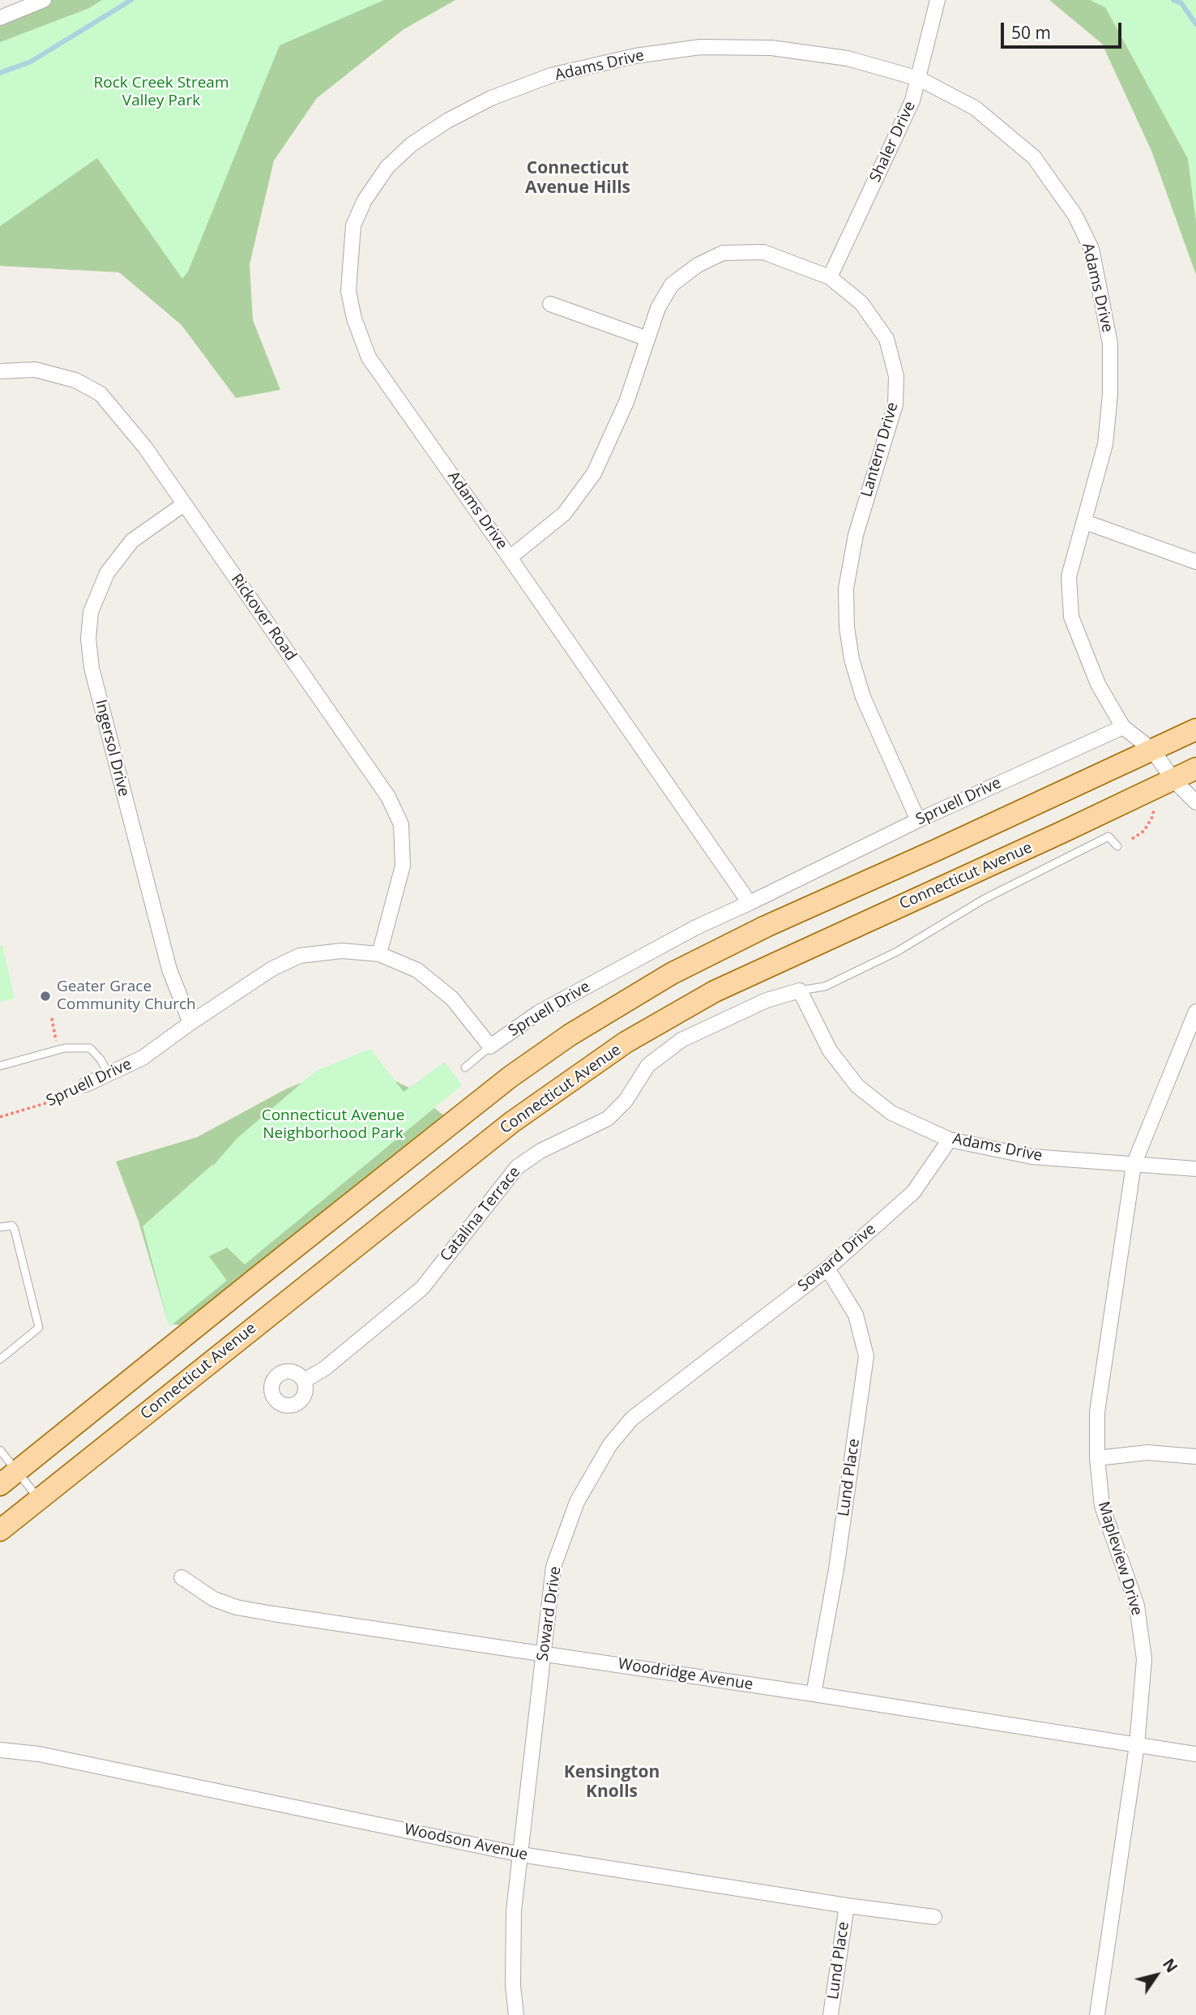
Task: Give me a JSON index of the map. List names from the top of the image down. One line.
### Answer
{"streets":{"main road":["Connecticut Avenue"],"street":["Adams Drive","Shaler Drive","Lantern Drive","Rickover Road","Ingersol Drive","Spruell Drive","Catalina Terrace","Soward Drive","Lund Place","Mapleview Drive","Woodridge Avenue","Woodson Avenue"]},"crossings":[["Adams Drive","Shaler Drive"],["Adams Drive","Lantern Drive"],["Adams Drive","Spruell Drive"],["Adams Drive","Connecticut Avenue"],["Adams Drive","Catalina Terrace"],["Adams Drive","Soward Drive"],["Adams Drive","Mapleview Drive"],["Shaler Drive","Lantern Drive"],["Lantern Drive","Spruell Drive"],["Rickover Road","Ingersol Drive"],["Rickover Road","Spruell Drive"],["Ingersol Drive","Spruell Drive"],["Soward Drive","Lund Place"],["Soward Drive","Woodridge Avenue"],["Soward Drive","Woodson Avenue"],["Lund Place","Woodridge Avenue"],["Lund Place","Woodson Avenue"],["Mapleview Drive","Woodridge Avenue"]],"districts":["Connecticut Avenue Hills","Kensington Knolls"],"parks":["Rock Creek Stream Valley Park","Connecticut Avenue Neighborhood Park"],"places":["Geater Grace Community Church"],"scale_bar":"50 m","north":"top right"}
